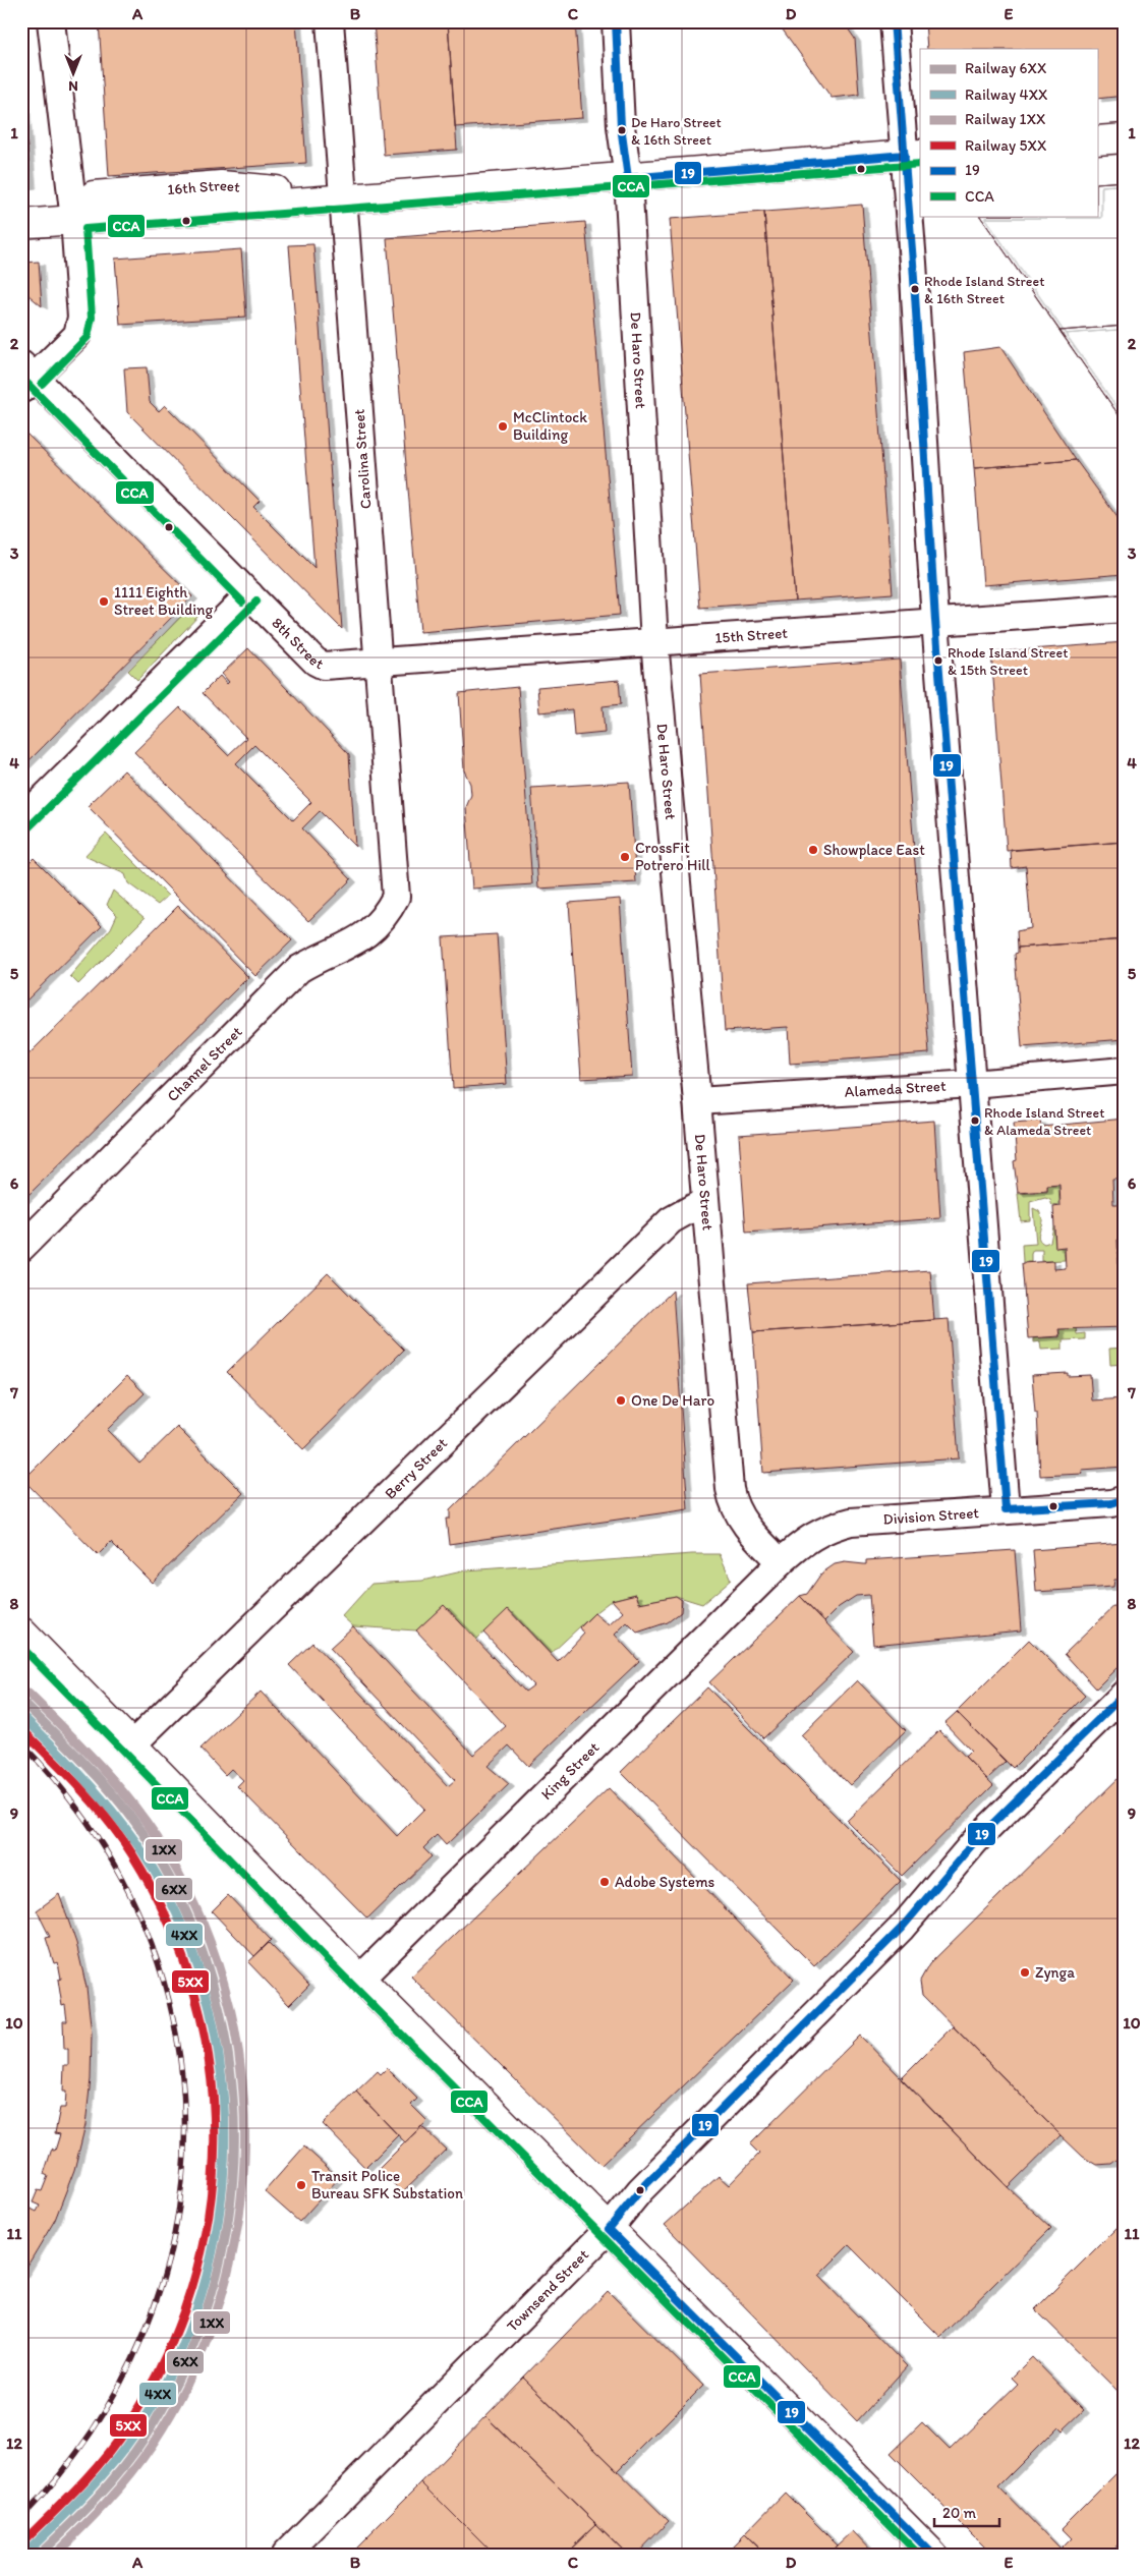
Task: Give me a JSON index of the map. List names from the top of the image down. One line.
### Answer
{"streets":{"main road":["16th Street"],"street":["De Haro Street","Carolina Street","15th Street","8th Street","Channel Street","Alameda Street","Berry Street","Division Street","King Street","Townsend Street"]},"crossings":[["16th Street","De Haro Street"],["16th Street","Carolina Street"],["De Haro Street","15th Street"],["De Haro Street","Alameda Street"],["De Haro Street","Berry Street"],["De Haro Street","Division Street"],["De Haro Street","King Street"],["Carolina Street","15th Street"],["Carolina Street","8th Street"],["Carolina Street","Channel Street"],["15th Street","8th Street"],["Division Street","King Street"]],"places":["De Haro Street & 16th Street","Rhode Island Street & 16th Street","McClintock Building","1111 Eighth Street Building","Rhode Island Street & 15th Street","Showplace East","CrossFit Potrero Hill","Rhode Island Street & Alameda Street","One De Haro","Adobe Systems","Zynga","Transit Police Bureau SFK Substation"],"lines":["transit line 19","transit line CCA","rail line 1XX","rail line 6XX","rail line 4XX","rail line 5XX"],"legend":["Railway 6XX","Railway 4XX","Railway 1XX","Railway 5XX","19","CCA"],"scale_bar":"20 m","north":"bottom","grid":{"columns":["A","B","C","D","E"],"rows":["1","2","3","4","5","6","7","8","9","10","11","12"]}}
